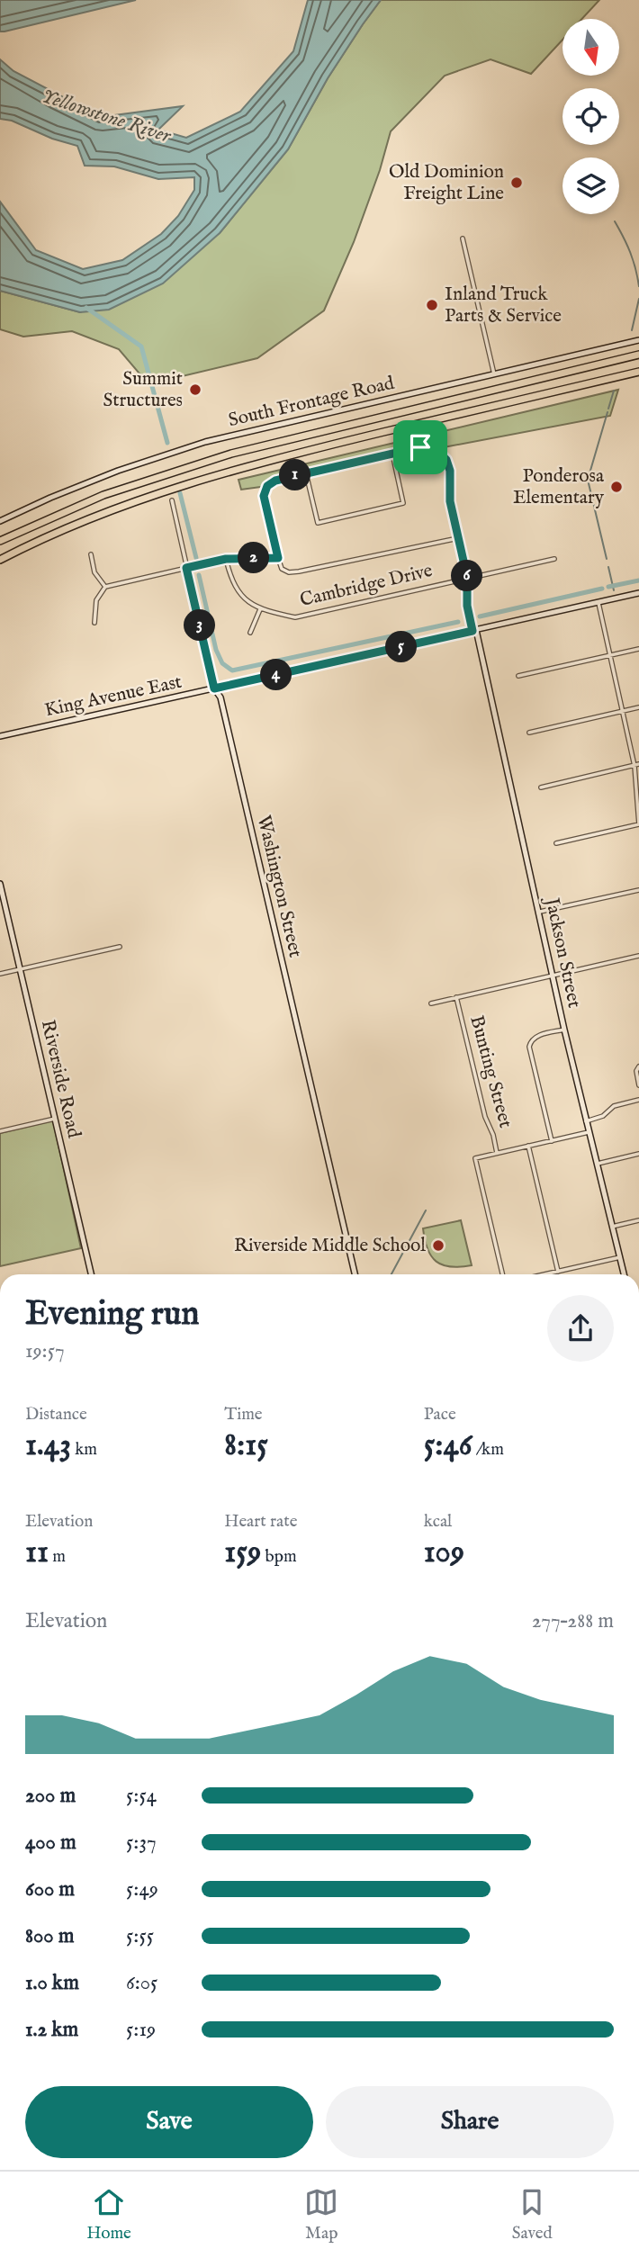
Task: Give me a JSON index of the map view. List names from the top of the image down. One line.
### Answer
{"streets":{"street":["South Frontage Road","Cambridge Drive","King Avenue East","Washington Street","Jackson Street","Bunting Street","Riverside Road"]},"crossings":[["Cambridge Drive","Jackson Street"],["King Avenue East","Washington Street"],["King Avenue East","Jackson Street"]],"water":["Yellowstone River"],"places":["Old Dominion Freight Line","Inland Truck Parts & Service","Summit Structures","Ponderosa Elementary","Riverside Middle School"],"north":"bottom","page":{"pins":["1","2","6","3","5","4"],"heading":["Evening run","19:57"],"stats":[["Distance","1.43 km"],["Time","8:15"],["Pace","5:46 /km"],["Elevation","11 m"],["Heart rate","159 bpm"],["kcal","109"]],"chart":["Elevation","277–288 m"],"list":[{"name":"200 m","note":"5:54"},{"name":"400 m","note":"5:37"},{"name":"600 m","note":"5:49"},{"name":"800 m","note":"5:55"},{"name":"1.0 km","note":"6:05"},{"name":"1.2 km","note":"5:19"}],"buttons":["Save","Share"],"tabs":["Home","Map","Saved"]}}
